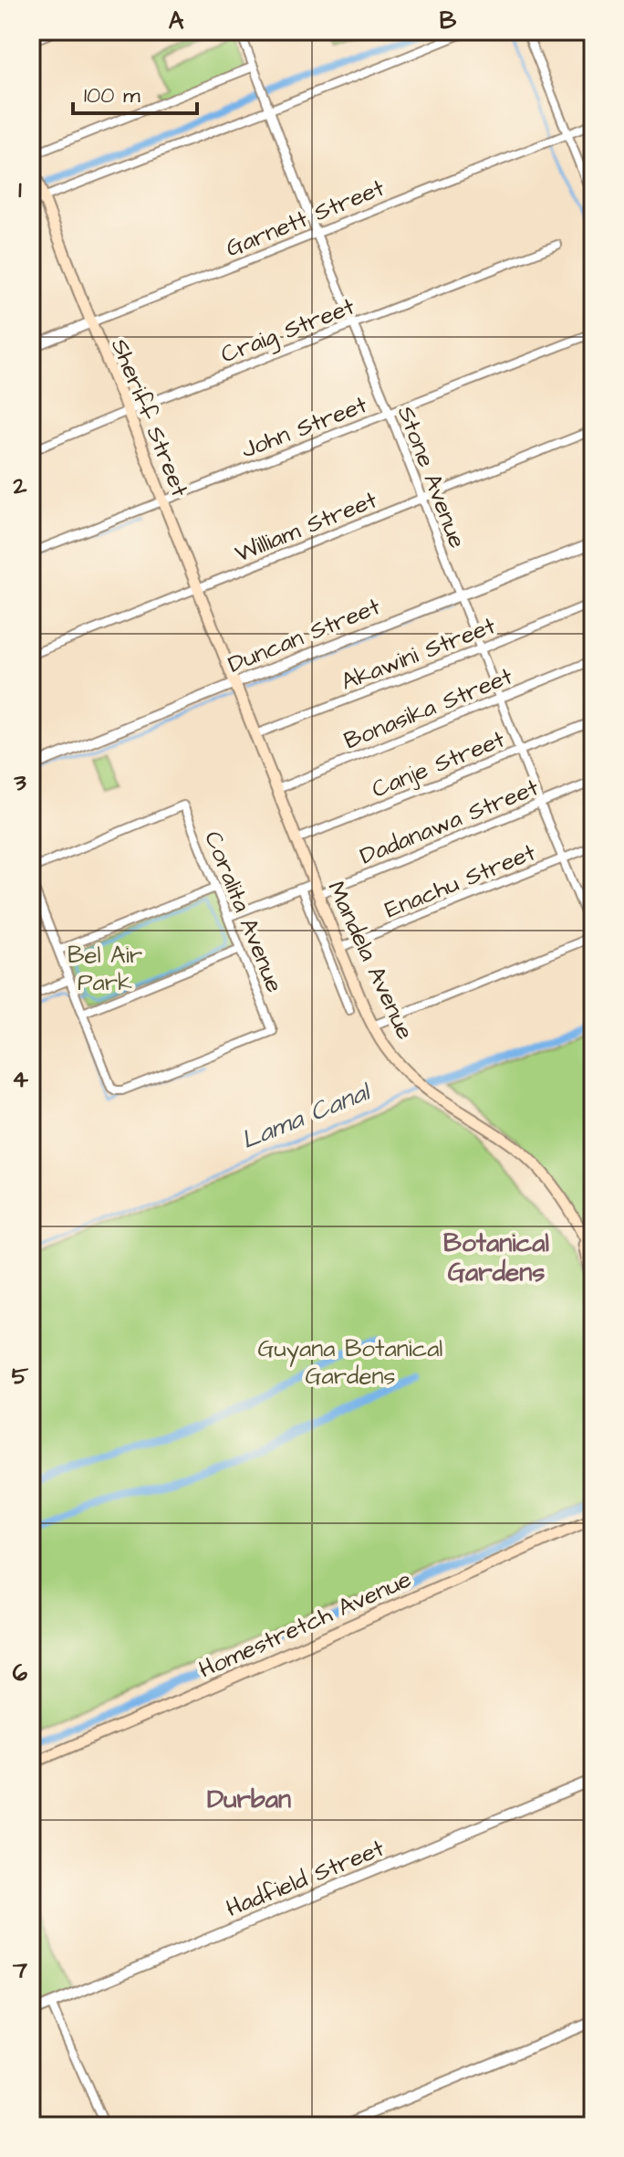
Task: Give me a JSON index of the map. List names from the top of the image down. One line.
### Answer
{"streets":{"main road":["Sheriff Street","Mandela Avenue","Homestretch Avenue"],"street":["Garnett Street","Craig Street","John Street","Stone Avenue","William Street","Duncan Street","Akawini Street","Bonasika Street","Canje Street","Dadanawa Street","Enachu Street","Coralita Avenue","Hadfield Street"]},"crossings":[["Garnett Street","Sheriff Street"],["Garnett Street","Stone Avenue"],["Craig Street","Sheriff Street"],["Craig Street","Stone Avenue"],["Sheriff Street","John Street"],["Sheriff Street","William Street"],["Sheriff Street","Duncan Street"],["Sheriff Street","Mandela Avenue"],["John Street","Stone Avenue"],["Stone Avenue","William Street"],["Stone Avenue","Duncan Street"],["Stone Avenue","Akawini Street"],["Stone Avenue","Bonasika Street"],["Stone Avenue","Canje Street"],["Stone Avenue","Dadanawa Street"],["Stone Avenue","Enachu Street"],["Stone Avenue","Mandela Avenue"],["Duncan Street","Mandela Avenue"],["Akawini Street","Mandela Avenue"],["Bonasika Street","Mandela Avenue"],["Canje Street","Mandela Avenue"],["Dadanawa Street","Mandela Avenue"],["Enachu Street","Mandela Avenue"]],"districts":["Botanical Gardens","Durban"],"water":["Lama Canal"],"parks":["Bel Air Park","Guyana Botanical Gardens"],"scale_bar":"100 m","grid":{"columns":["A","B"],"rows":["1","2","3","4","5","6","7"]}}
